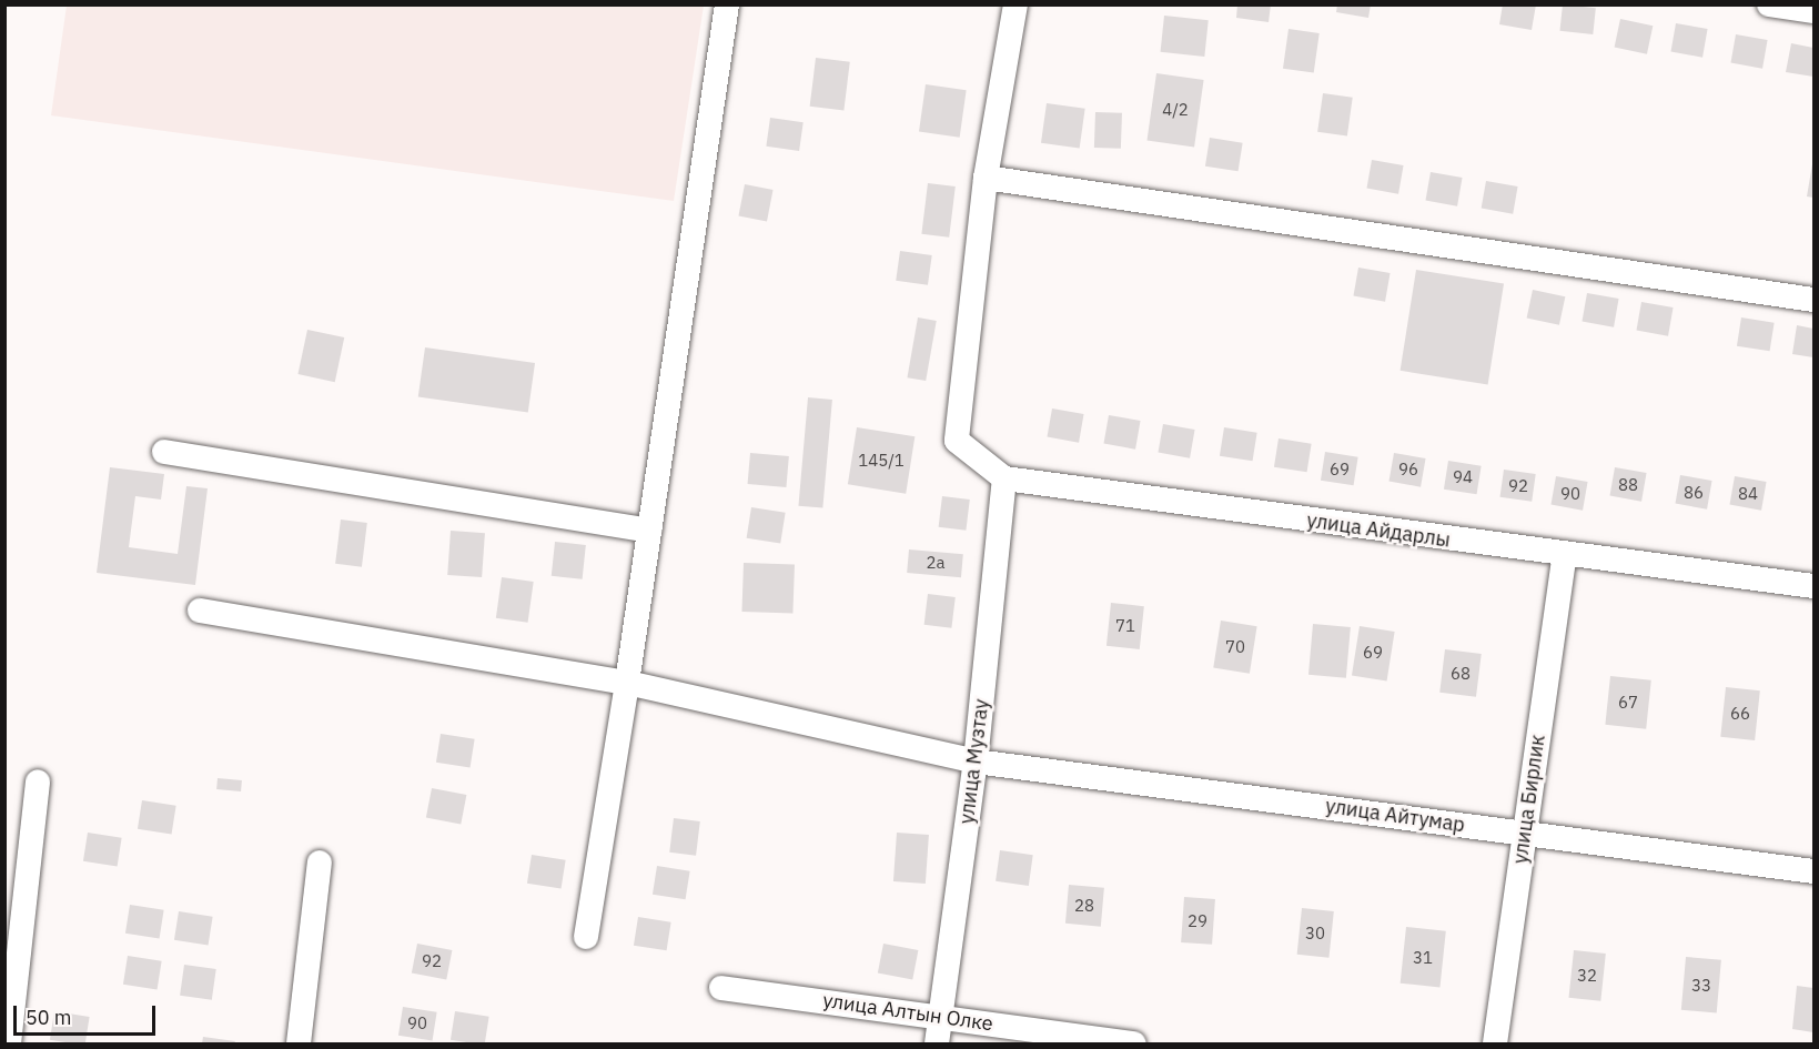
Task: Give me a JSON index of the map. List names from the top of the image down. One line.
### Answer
{"streets":{"street":["улица Айдарлы","улица Музтау","улица Бирлик","улица Айтумар","улица Алтын Олке"]},"crossings":[["улица Айдарлы","улица Музтау"],["улица Айдарлы","улица Бирлик"],["улица Музтау","улица Айтумар"],["улица Музтау","улица Алтын Олке"],["улица Бирлик","улица Айтумар"]],"house_numbers":["4/2","145/1","69","96","94","88","92","86","90","84","2а","71","70","69","68","67","66","28","29","30","31","92","32","33","90"],"scale_bar":"50 m"}
